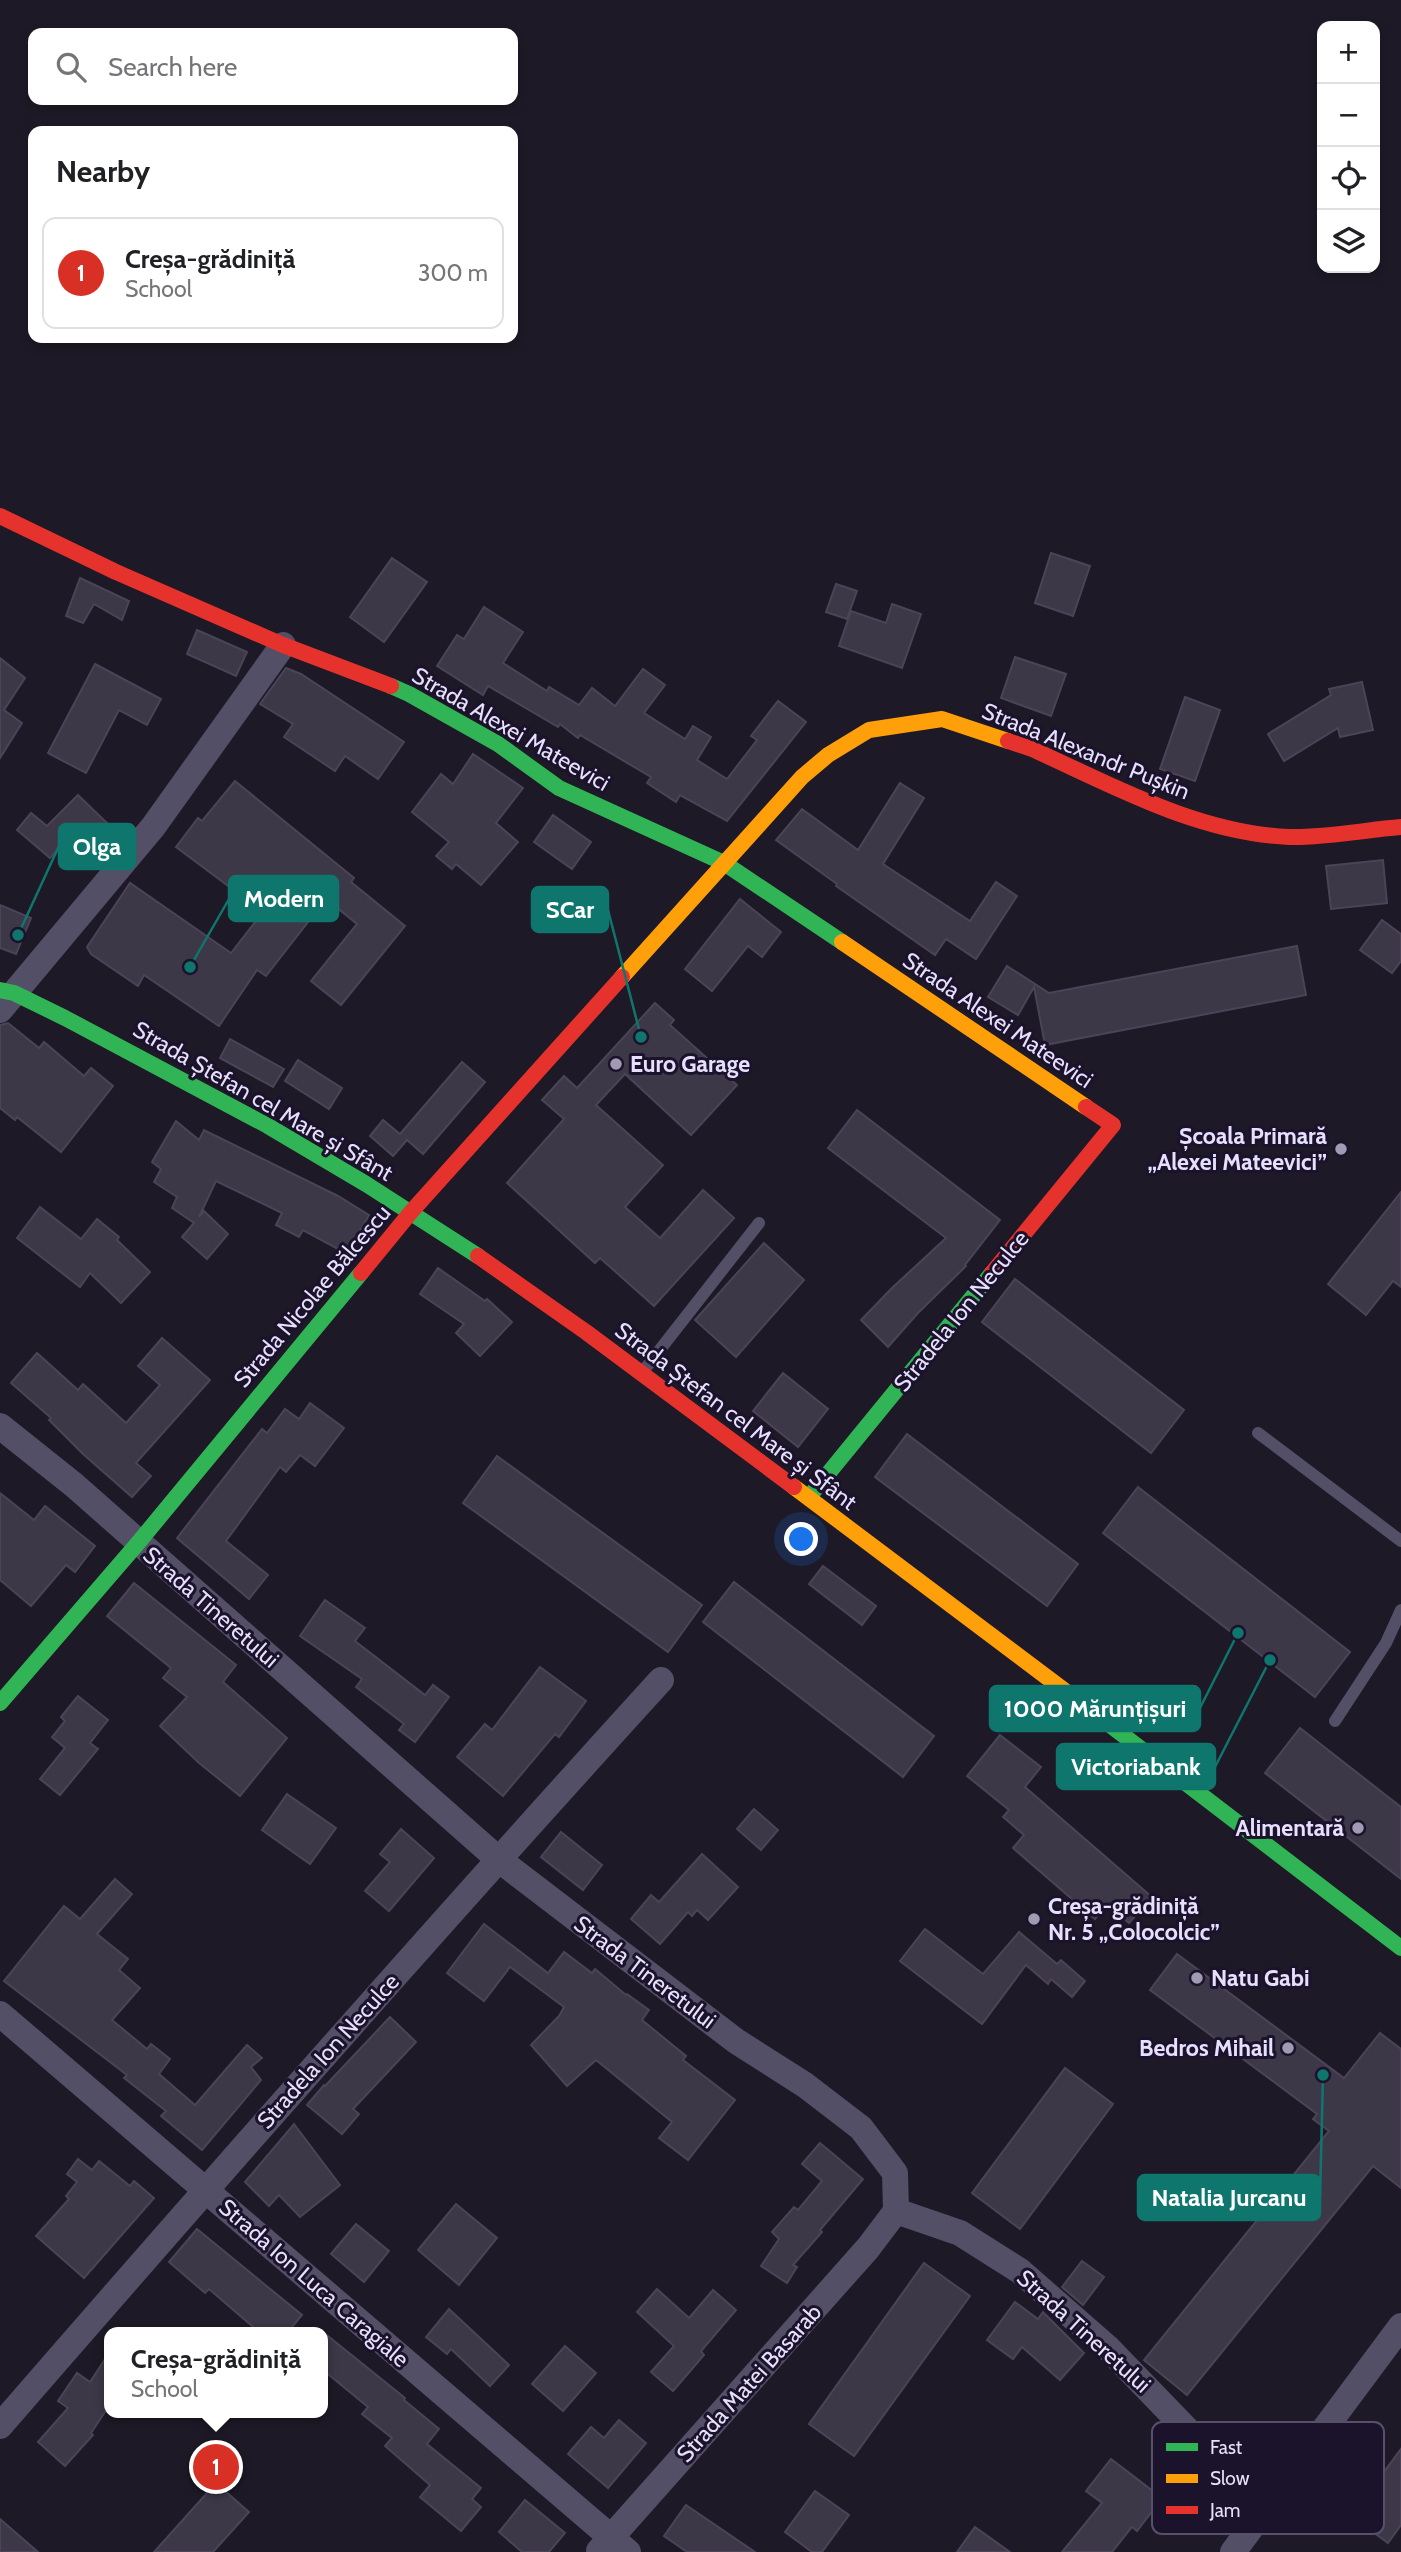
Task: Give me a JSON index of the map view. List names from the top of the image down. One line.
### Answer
{"streets":{"street":["Strada Alexei Mateevici","Strada Alexandr Pușkin","Strada Ștefan cel Mare și Sfânt","Strada Nicolae Bălcescu","Stradela Ion Neculce","Strada Tineretului","Strada Ion Luca Caragiale","Strada Matei Basarab"]},"crossings":[["Strada Alexei Mateevici","Strada Alexandr Pușkin"],["Strada Alexei Mateevici","Strada Nicolae Bălcescu"],["Strada Alexei Mateevici","Stradela Ion Neculce"],["Strada Alexandr Pușkin","Strada Nicolae Bălcescu"],["Strada Ștefan cel Mare și Sfânt","Strada Nicolae Bălcescu"],["Strada Ștefan cel Mare și Sfânt","Stradela Ion Neculce"],["Strada Nicolae Bălcescu","Strada Tineretului"],["Stradela Ion Neculce","Strada Tineretului"],["Stradela Ion Neculce","Strada Ion Luca Caragiale"],["Strada Tineretului","Strada Matei Basarab"],["Strada Ion Luca Caragiale","Strada Matei Basarab"]],"places":["Olga","Modern","SCar","Euro Garage","Școala Primară „Alexei Mateevici”","1000 Mărunțișuri","Victoriabank","Alimentară","Creșa-grădiniță Nr. 5 „Colocolcic”","Natu Gabi","Bedros Mihail","Natalia Jurcanu"],"legend":["Fast","Slow","Jam"],"page":{"map_buttons":["+","−"],"search":"Search here","heading":"Nearby","list":[{"mark":"1","name":"Creșa-grădiniță","note":"School","value":"300 m"}],"popup":["Creșa-grădiniță","School"],"pins":"1"}}
